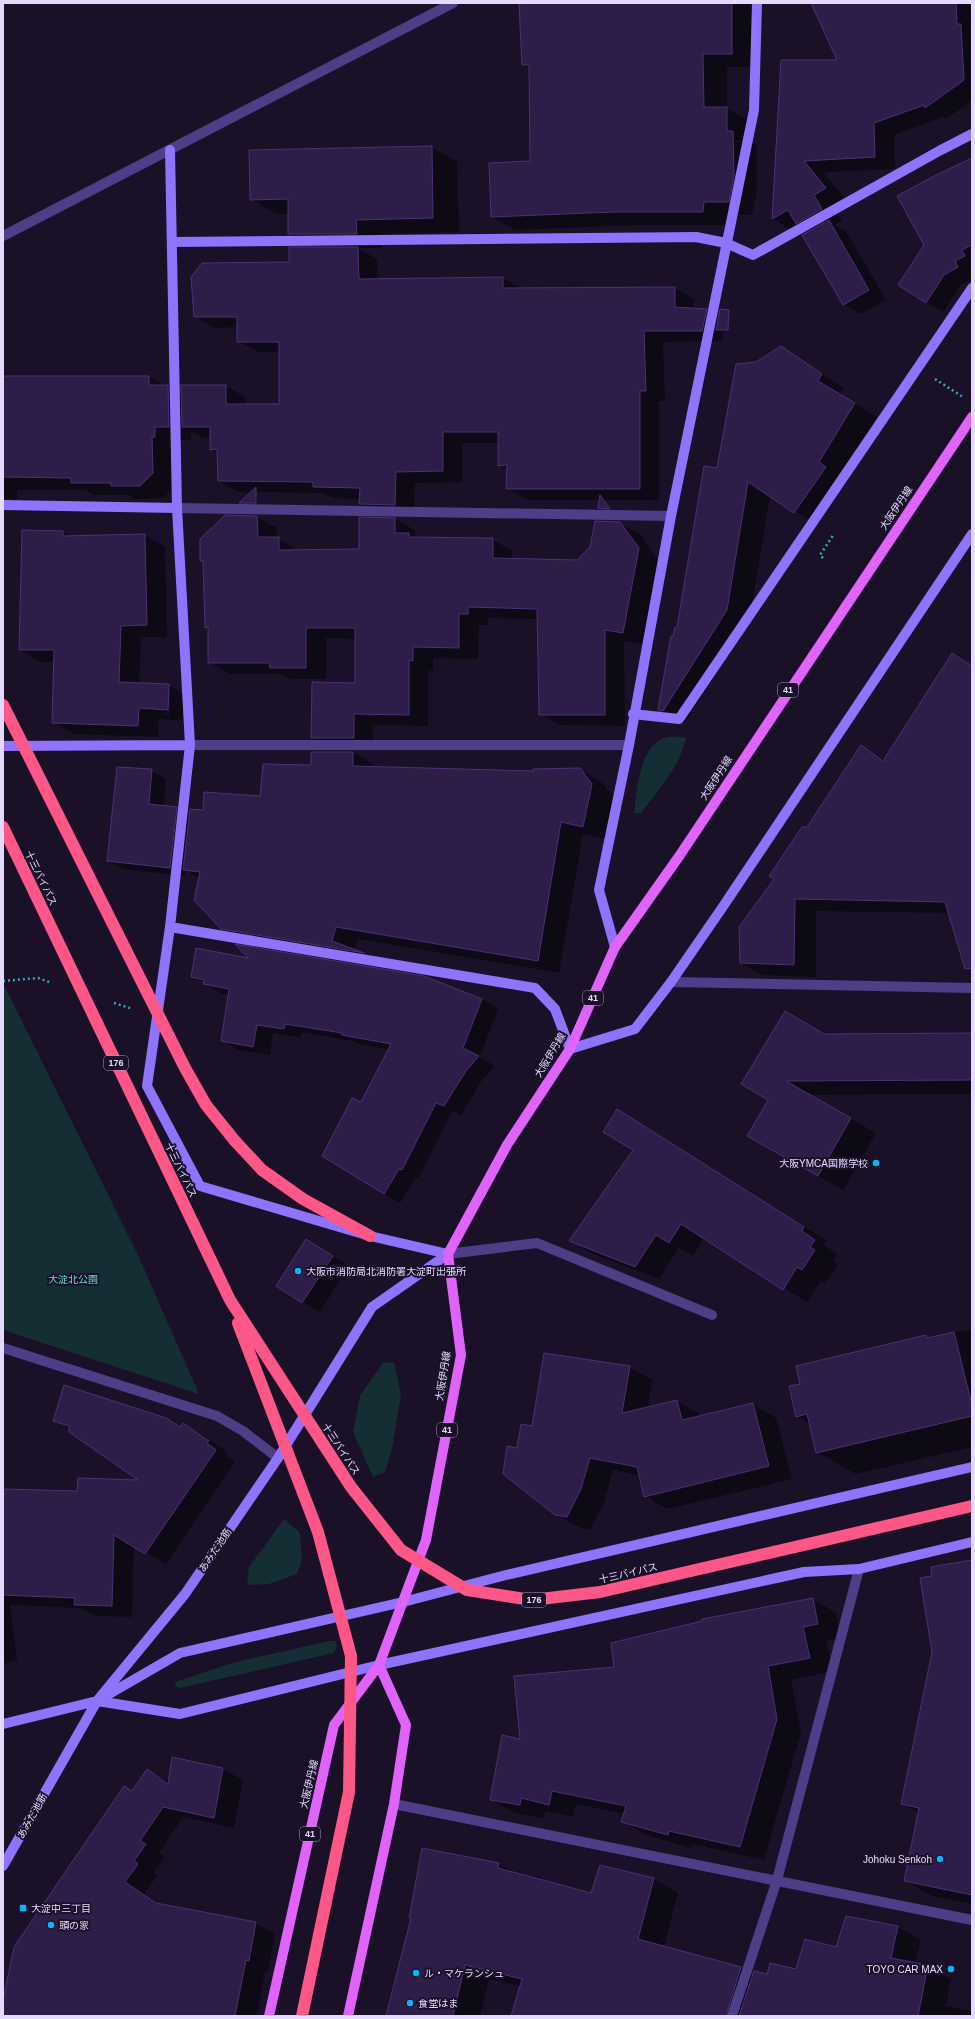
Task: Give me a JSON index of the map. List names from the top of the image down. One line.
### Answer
{"streets":{"highway":["十三バイパス","176"],"main road":["大阪伊丹線","41"],"street":["あみだ池筋"]},"crossings":[["大阪伊丹線","あみだ池筋"]],"parks":["大淀北公園"],"places":{"other":["大阪YMCA国際学校","大阪市消防局北消防署大淀町出張所","Johoku Senkoh","頭の家","TOYO CAR MAX","ル・マケランシュ","食堂はま"],"transit":["大淀中三丁目"]}}
